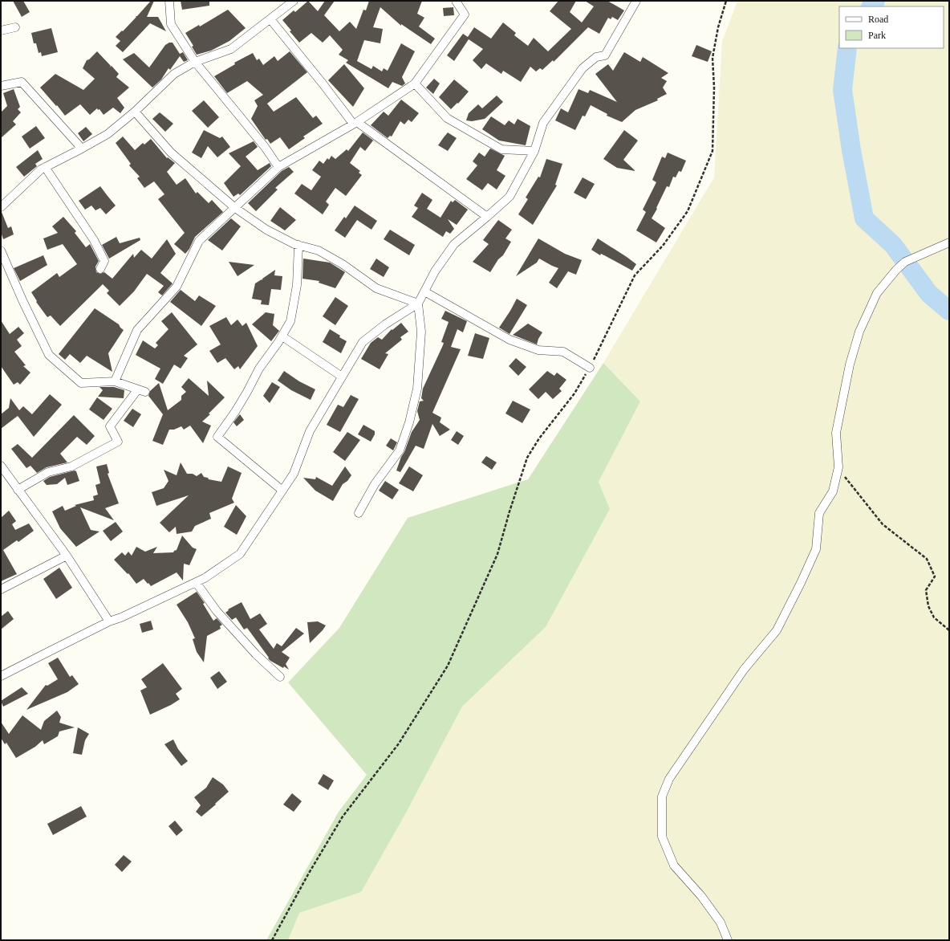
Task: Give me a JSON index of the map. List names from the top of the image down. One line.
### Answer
{"legend":["Road","Park"]}
